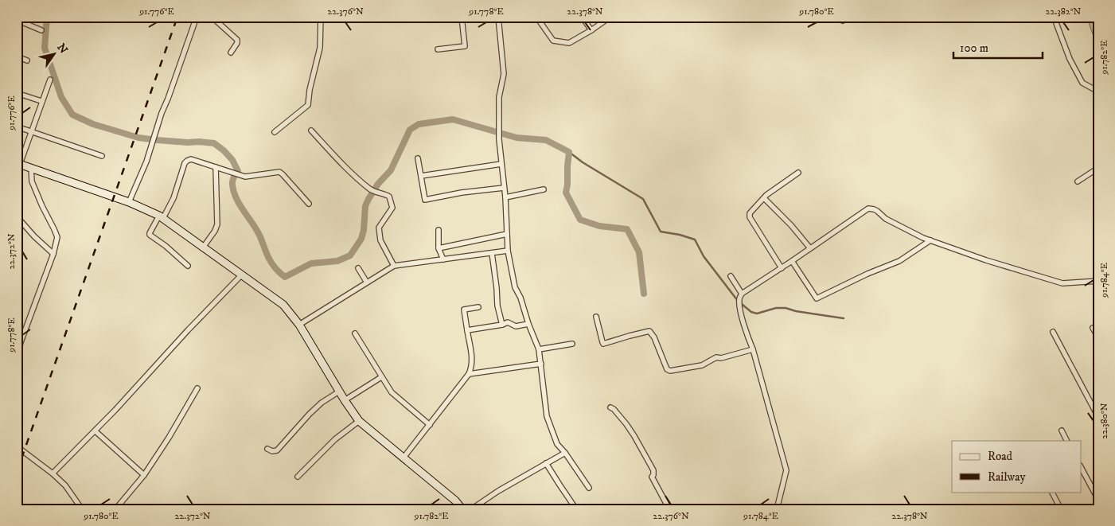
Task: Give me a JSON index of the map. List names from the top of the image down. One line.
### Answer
{"legend":["Road","Railway"],"scale_bar":"100 m","north":"top right","coordinates":["91.776°E","22.376°N","91.778°E","22.378°N","91.780°E","22.382°N","91.782°E","22.372°N","91.784°E","22.380°N"]}
